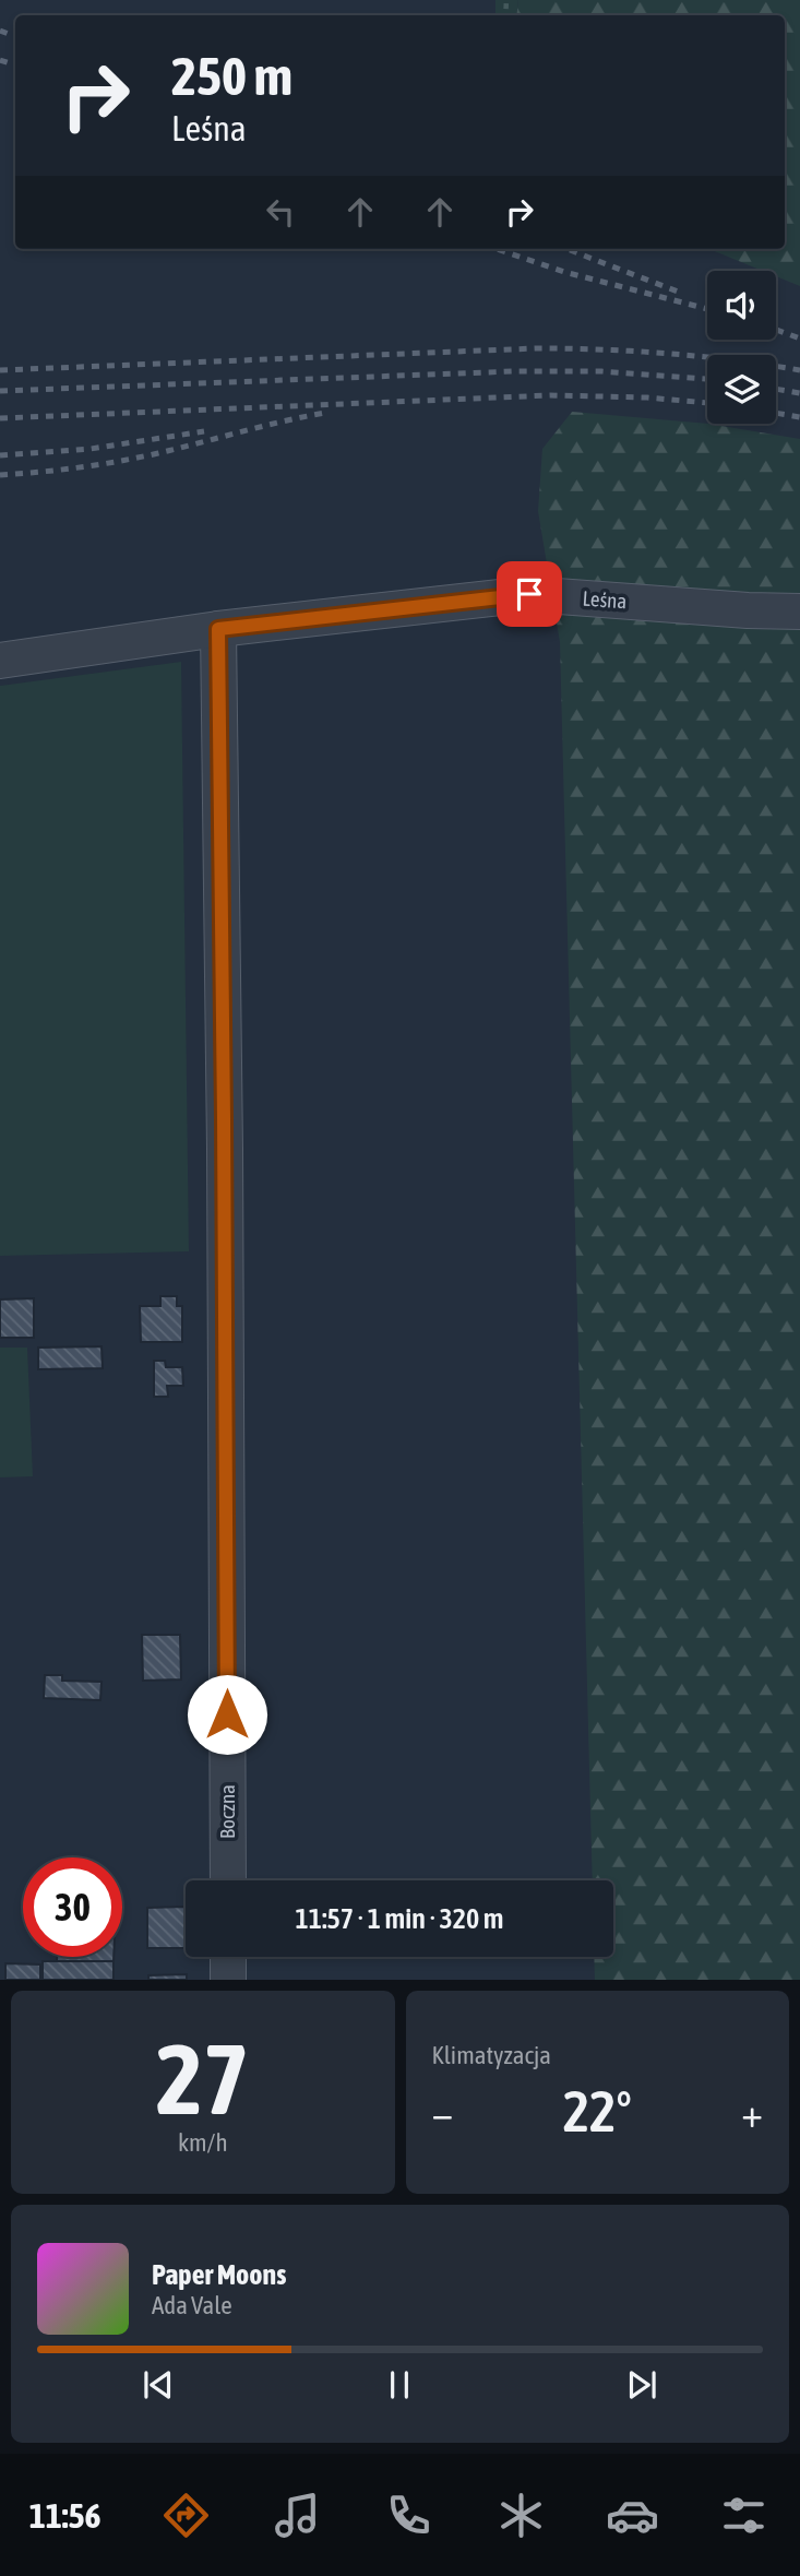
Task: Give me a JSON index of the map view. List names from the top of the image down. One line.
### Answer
{"streets":{"street":["Leśna","Boczna"]},"crossings":[["Leśna","Boczna"]],"page":{"turn":["250 m","Leśna"],"limit":"30","trip":"11:57 · 1 min · 320 m","tile":[["27","km/h"],"Klimatyzacja"],"heat":["−","22°","+"],"song":["Paper Moons","Ada Vale"],"tabs":"11:56"}}
